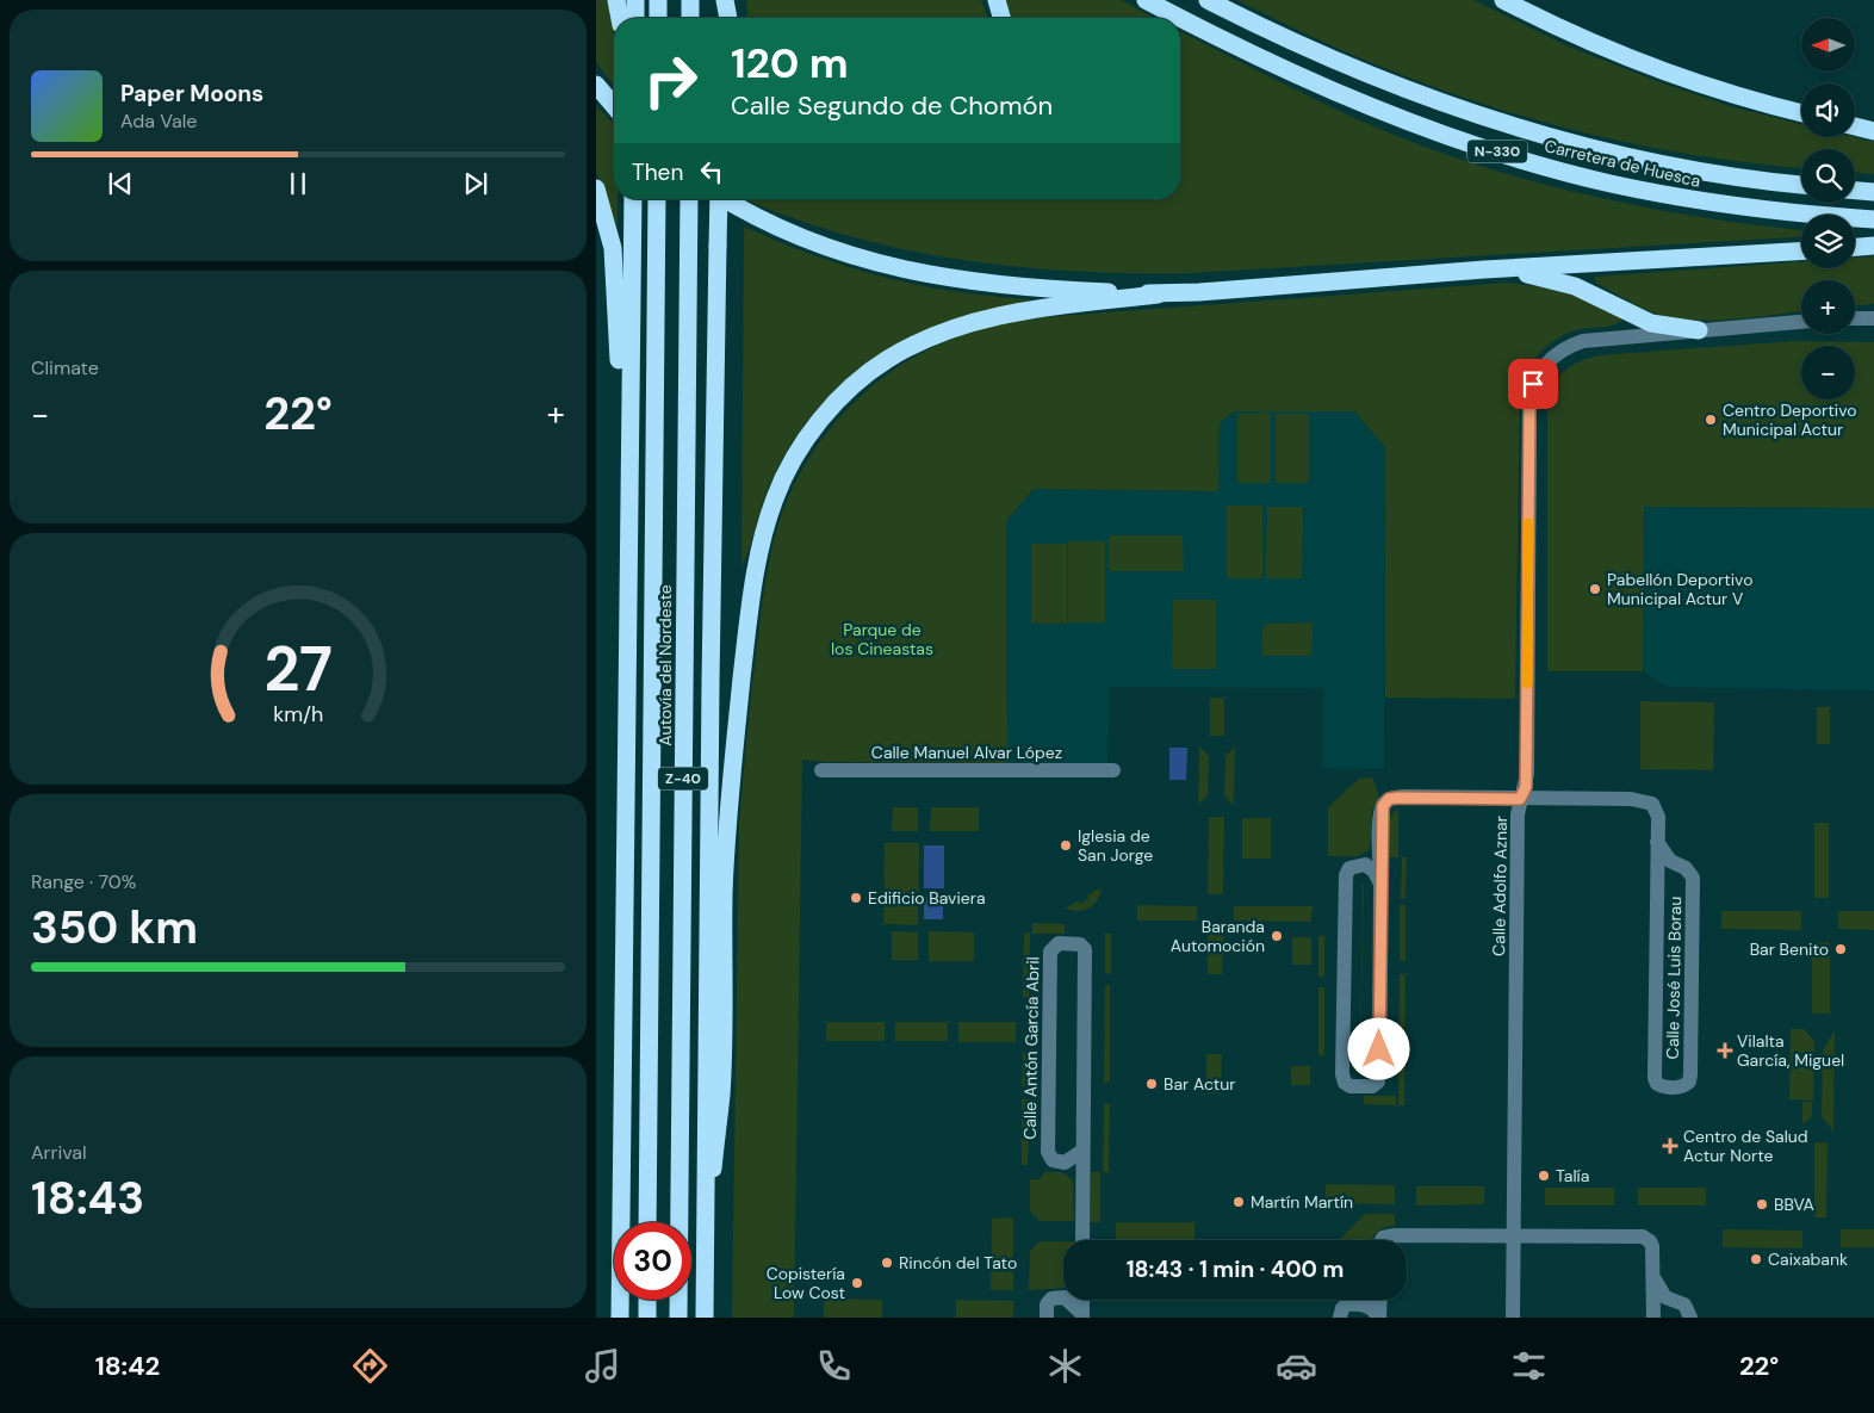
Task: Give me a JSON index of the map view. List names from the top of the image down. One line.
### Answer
{"streets":{"highway":["N-330","Carretera de Huesca","Autovía del Nordeste","Z-40"],"street":["Calle Manuel Alvar López","Calle Adolfo Aznar","Calle José Luis Borau","Calle Antón García Abril"]},"crossings":[["Calle Adolfo Aznar","Calle José Luis Borau"]],"parks":["Parque de los Cineastas"],"places":{"other":["Centro Deportivo Municipal Actur","Pabellón Deportivo Municipal Actur V","Iglesia de San Jorge","Edificio Baviera","Baranda Automoción","Bar Benito","Bar Actur","Talía","Martín Martín","BBVA","Caixabank","Rincón del Tato","Copistería Low Cost"],"health":["Vilalta García, Miguel","Centro de Salud Actur Norte"]},"north":"left","page":{"map_buttons":["+","−"],"turn":["120 m","Calle Segundo de Chomón"],"song":["Paper Moons","Ada Vale"],"then":"Then","tile":["Climate",["Range · 70%","350 km"],["Arrival","18:43"]],"heat":["−","22°","+"],"limit":"30","trip":"18:43 · 1 min · 400 m","tabs":["18:42","22°"],"gauge":["27","km/h"]}}
